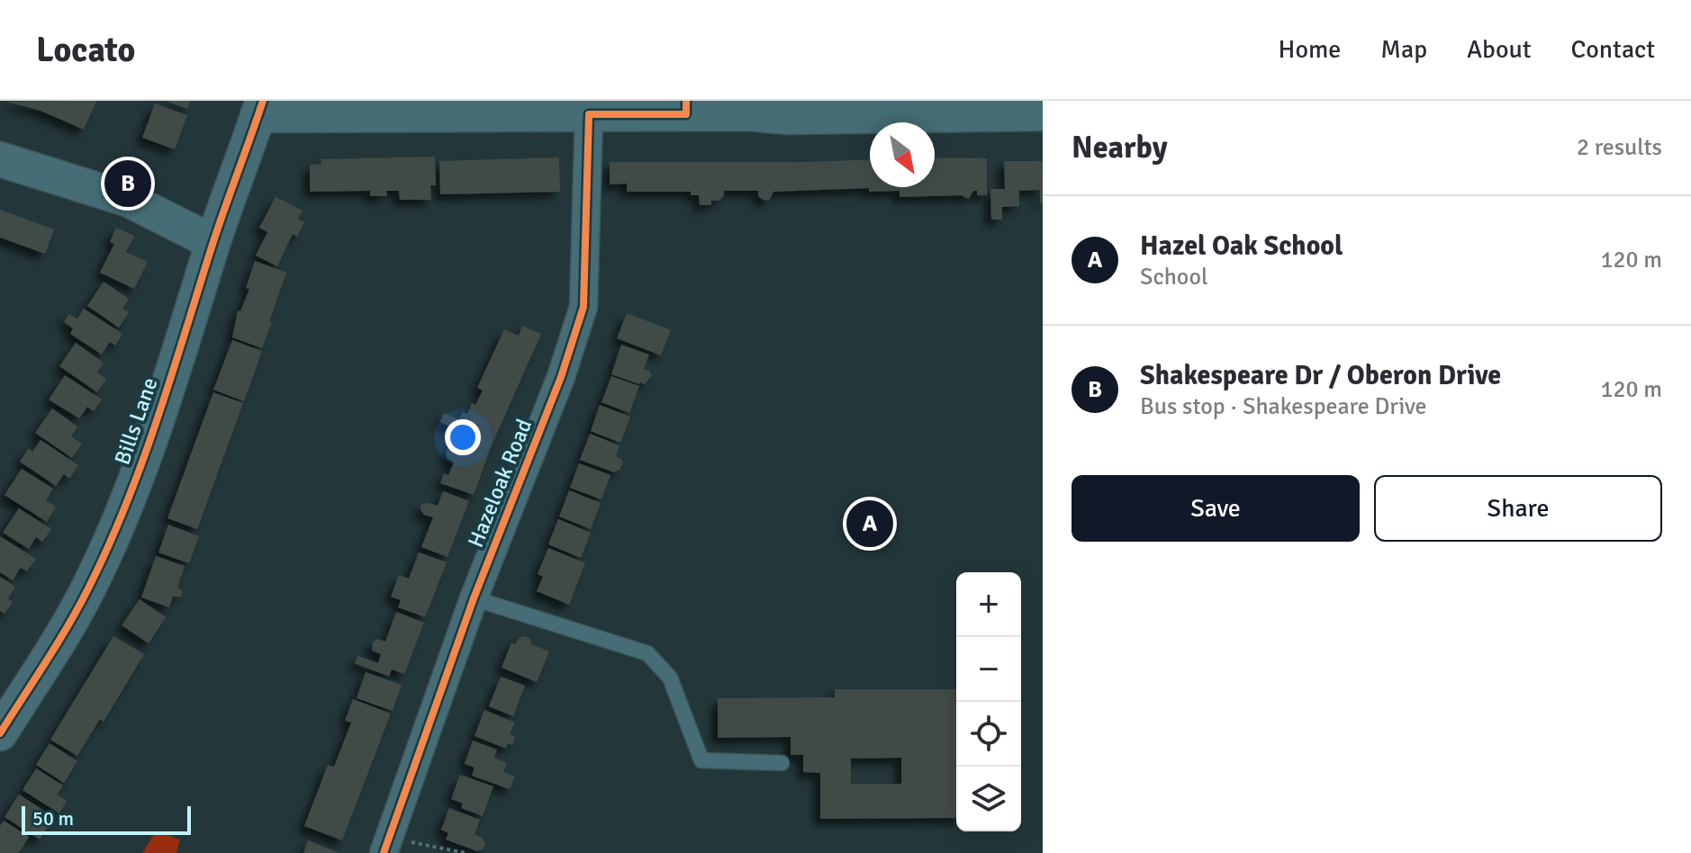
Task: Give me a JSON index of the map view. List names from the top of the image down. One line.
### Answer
{"streets":{"street":["Bills Lane","Hazeloak Road"]},"scale_bar":"50 m","north":"bottom right","page":{"header":"Locato","nav":["Home","Map","About","Contact"],"heading":["Nearby","2 results"],"pins":["B","A"],"list":[{"mark":"A","name":"Hazel Oak School","note":"School","value":"120 m"},{"mark":"B","name":"Shakespeare Dr / Oberon Drive","note":"Bus stop · Shakespeare Drive","value":"120 m"}],"buttons":["Save","Share"],"map_buttons":["+","−"],"scale":"50 m"}}
